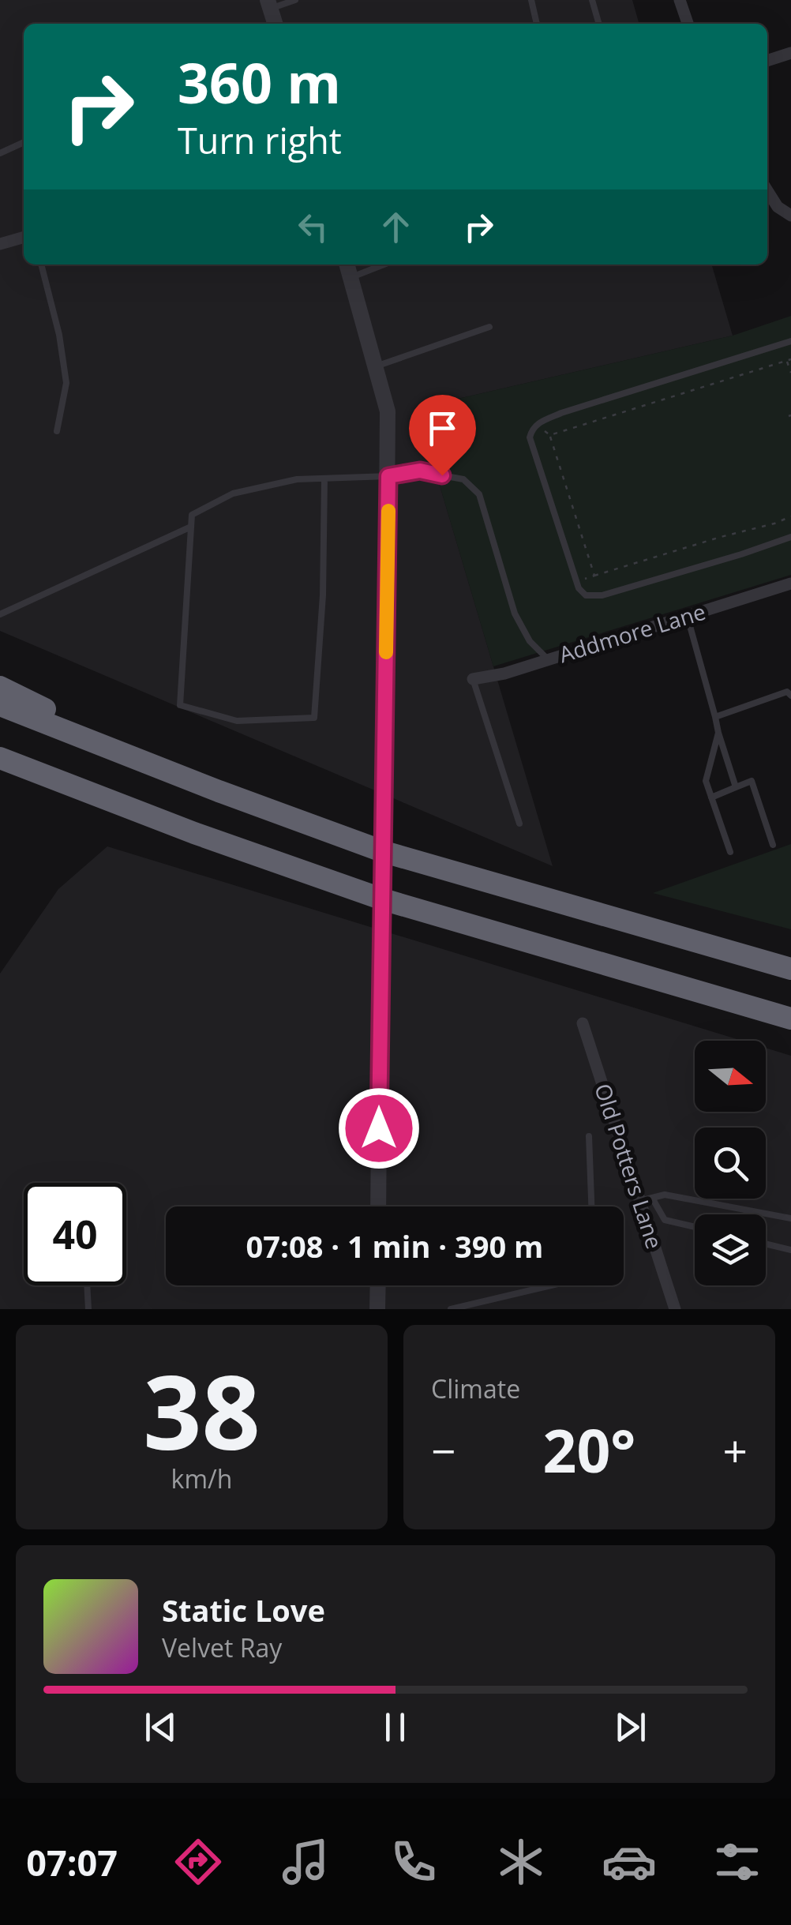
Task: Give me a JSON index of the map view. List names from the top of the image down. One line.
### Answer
{"streets":{"street":["Addmore Lane","Old Potters Lane"]},"north":"right","page":{"turn":["360 m","Turn right"],"limit":"40","trip":"07:08 · 1 min · 390 m","tile":[["38","km/h"],"Climate"],"heat":["−","20°","+"],"song":["Static Love","Velvet Ray"],"tabs":"07:07"}}
